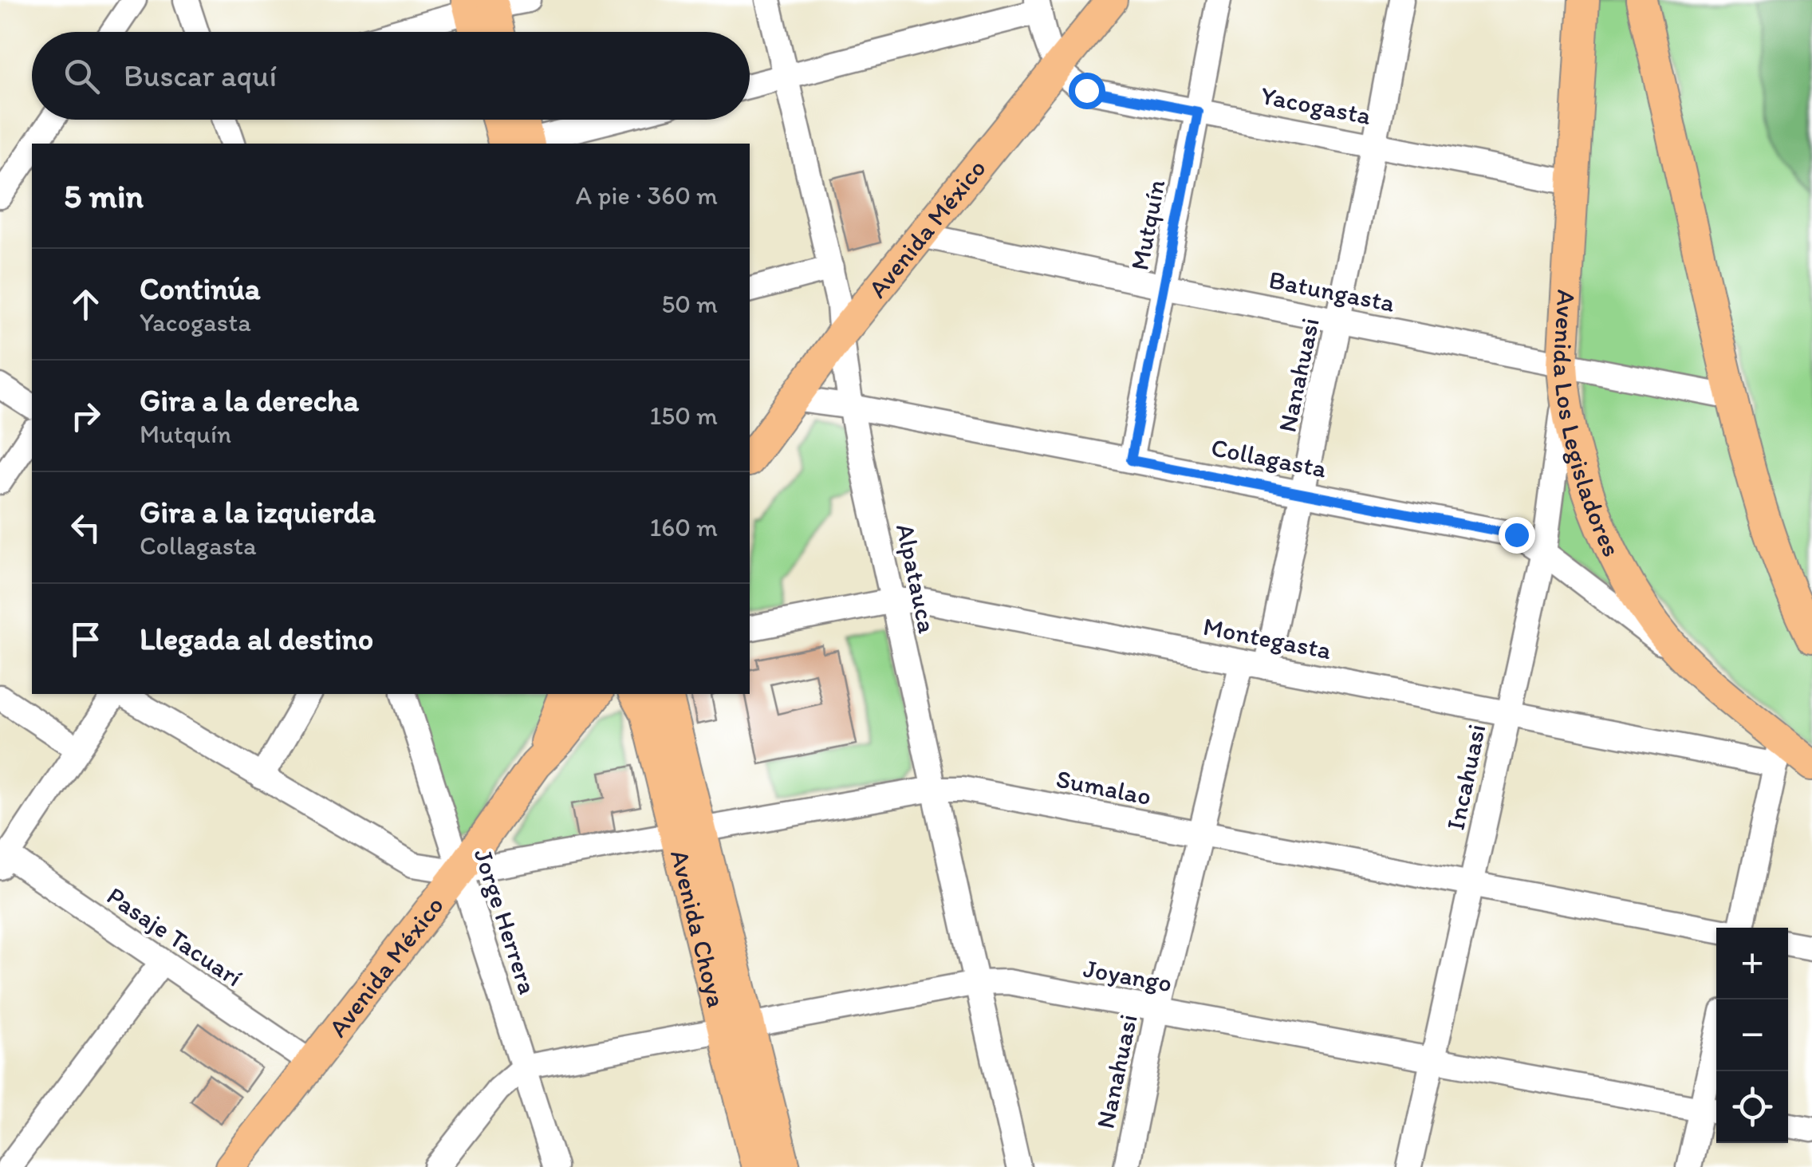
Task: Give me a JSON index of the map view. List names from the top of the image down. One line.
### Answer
{"streets":{"main road":["Avenida México","Avenida Los Legisladores","Avenida Choya"],"street":["Yacogasta","Mutquín","Batungasta","Nanahuasi","Collagasta","Alpatauca","Montegasta","Incahuasi","Sumalao","Jorge Herrera","Pasaje Tacuarí","Joyango"]},"crossings":[["Yacogasta","Mutquín"],["Yacogasta","Avenida México"],["Yacogasta","Nanahuasi"],["Yacogasta","Avenida Los Legisladores"],["Mutquín","Batungasta"],["Mutquín","Collagasta"],["Avenida México","Batungasta"],["Avenida México","Collagasta"],["Avenida México","Alpatauca"],["Avenida México","Sumalao"],["Avenida México","Jorge Herrera"],["Avenida México","Pasaje Tacuarí"],["Batungasta","Nanahuasi"],["Batungasta","Avenida Los Legisladores"],["Nanahuasi","Collagasta"],["Nanahuasi","Montegasta"],["Nanahuasi","Sumalao"],["Nanahuasi","Joyango"],["Avenida Los Legisladores","Collagasta"],["Avenida Los Legisladores","Montegasta"],["Avenida Los Legisladores","Incahuasi"],["Collagasta","Alpatauca"],["Collagasta","Incahuasi"],["Alpatauca","Montegasta"],["Alpatauca","Sumalao"],["Alpatauca","Joyango"],["Montegasta","Incahuasi"],["Incahuasi","Sumalao"],["Incahuasi","Joyango"],["Sumalao","Jorge Herrera"],["Sumalao","Avenida Choya"],["Jorge Herrera","Joyango"],["Avenida Choya","Joyango"]],"page":{"search":"Buscar aquí","heading":["5 min","A pie · 360 m"],"list":[["Continúa","Yacogasta","50 m"],["Gira a la derecha","Mutquín","150 m"],["Gira a la izquierda","Collagasta","160 m"],"Llegada al destino"],"map_buttons":["+","−"]}}
